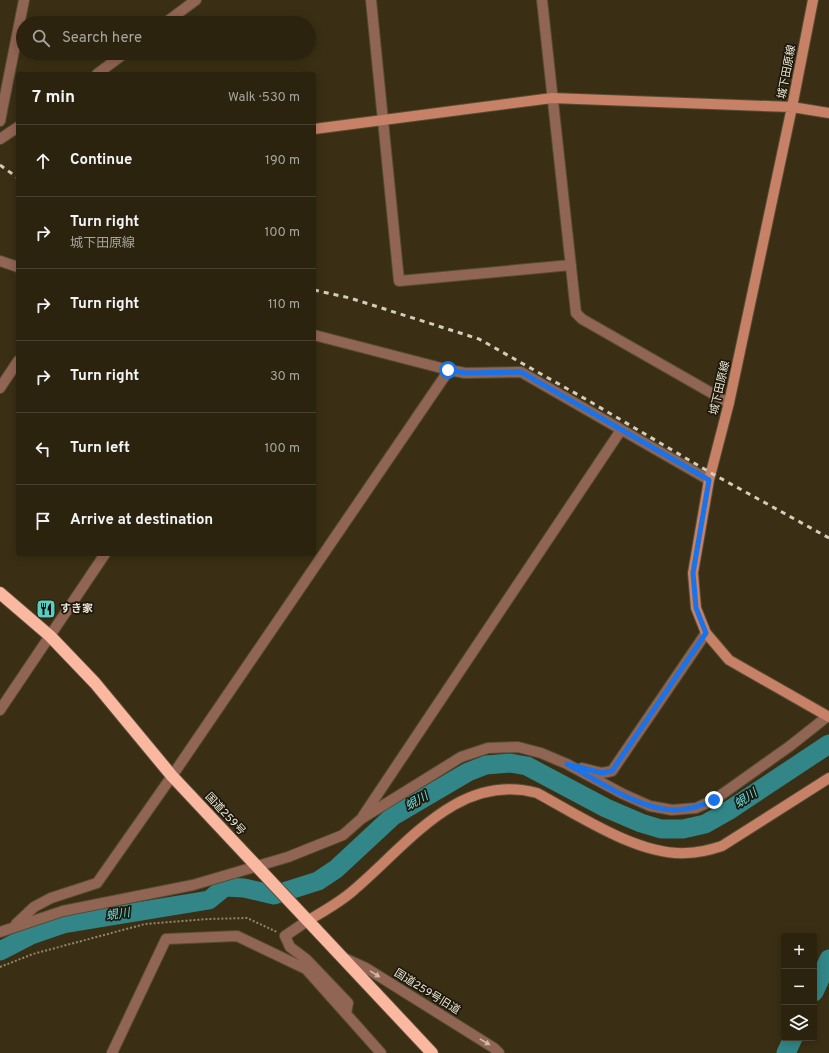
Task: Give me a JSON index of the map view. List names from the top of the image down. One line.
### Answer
{"streets":{"highway":["国道259号"],"street":["城下田原線","国道259号旧道"]},"crossings":[["国道259号","国道259号旧道"]],"one_way":["国道259号旧道"],"water":["蜆川"],"places":{"restaurant":["すき家"]},"page":{"search":"Search here","heading":["7 min","Walk · 530 m"],"list":[["Continue","190 m"],["Turn right","城下田原線","100 m"],["Turn right","110 m"],["Turn right","30 m"],["Turn left","100 m"],"Arrive at destination"],"map_buttons":["+","−"]}}
